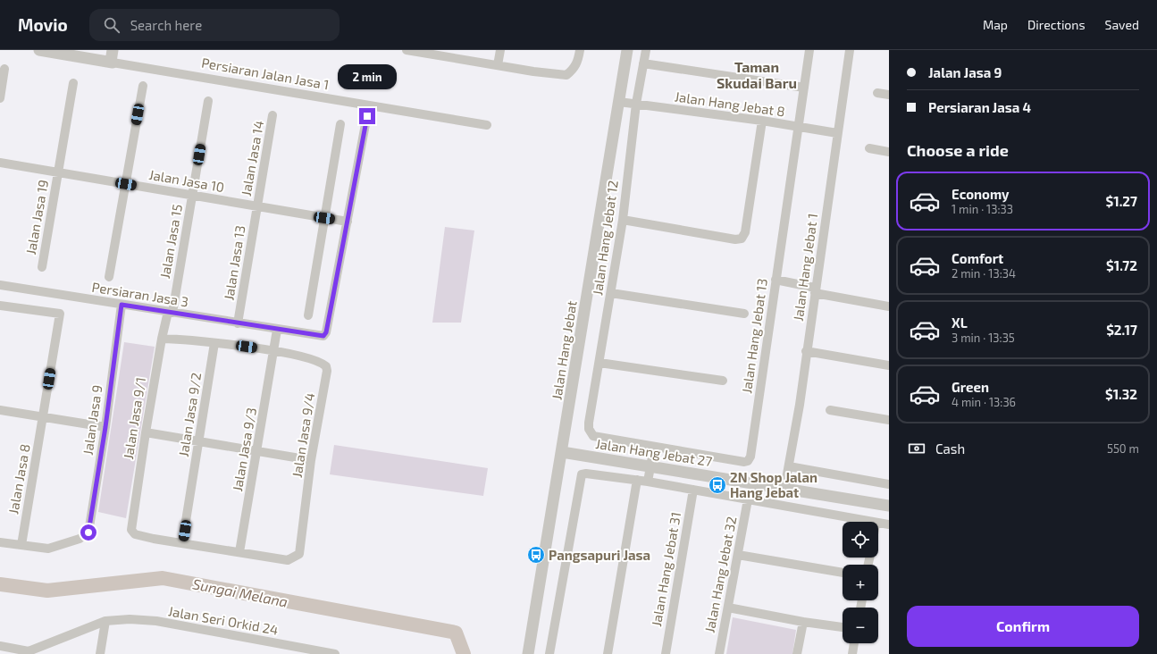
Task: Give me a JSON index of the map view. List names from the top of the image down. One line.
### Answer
{"streets":{"street":["Persiaran Jalan Jasa 1","Jalan Hang Jebat 8","Jalan Jasa 14","Jalan Jasa 10","Jalan Jasa 19","Jalan Hang Jebat 12","Jalan Jasa 15","Jalan Jasa 13","Jalan Hang Jebat 1","Persiaran Jasa 3","Jalan Hang Jebat 13","Jalan Hang Jebat","Jalan Jasa 9/2","Jalan Jasa 9/1","Jalan Jasa 9","Jalan Jasa 9/4","Jalan Jasa 9/3","Jalan Hang Jebat 27","Jalan Jasa 8","Jalan Hang Jebat 31","Jalan Hang Jebat 32","Jalan Seri Orkid 24"]},"crossings":[["Jalan Hang Jebat 8","Jalan Hang Jebat 12"],["Jalan Hang Jebat 8","Jalan Hang Jebat 1"],["Jalan Hang Jebat 8","Jalan Hang Jebat 13"],["Jalan Hang Jebat 8","Jalan Hang Jebat"],["Jalan Jasa 14","Jalan Jasa 10"],["Jalan Jasa 14","Jalan Jasa 13"],["Jalan Jasa 10","Jalan Jasa 19"],["Jalan Jasa 10","Jalan Jasa 15"],["Jalan Jasa 10","Jalan Jasa 13"],["Jalan Jasa 10","Persiaran Jasa 3"],["Jalan Hang Jebat 12","Jalan Hang Jebat 13"],["Jalan Jasa 15","Persiaran Jasa 3"],["Jalan Jasa 15","Jalan Jasa 9/1"],["Jalan Jasa 13","Persiaran Jasa 3"],["Jalan Hang Jebat 1","Jalan Hang Jebat 27"],["Persiaran Jasa 3","Jalan Jasa 9/1"],["Persiaran Jasa 3","Jalan Jasa 9"],["Jalan Hang Jebat","Jalan Hang Jebat 27"],["Jalan Jasa 9/2","Jalan Jasa 9/1"],["Jalan Jasa 9","Jalan Jasa 8"],["Jalan Jasa 9/4","Jalan Jasa 9/3"]],"districts":["Taman Skudai Baru"],"water":["Sungai Melana"],"places":{"bus stop":["2N Shop Jalan Hang Jebat","Pangsapuri Jasa"]},"page":{"header":"Movio","search":"Search here","nav":["Map","Directions","Saved"],"banner":["Jalan Jasa 9","Persiaran Jasa 4"],"bubble":"2 min","heading":"Choose a ride","list":[{"name":"Economy","note":"1 min · 13:33","value":"$1.27"},{"name":"Comfort","note":"2 min · 13:34","value":"$1.72"},{"name":"XL","note":"3 min · 13:35","value":"$2.17"},{"name":"Green","note":"4 min · 13:36","value":"$1.32"}],"pay":["Cash","550 m"],"map_buttons":["+","−"],"buttons":"Confirm"}}
